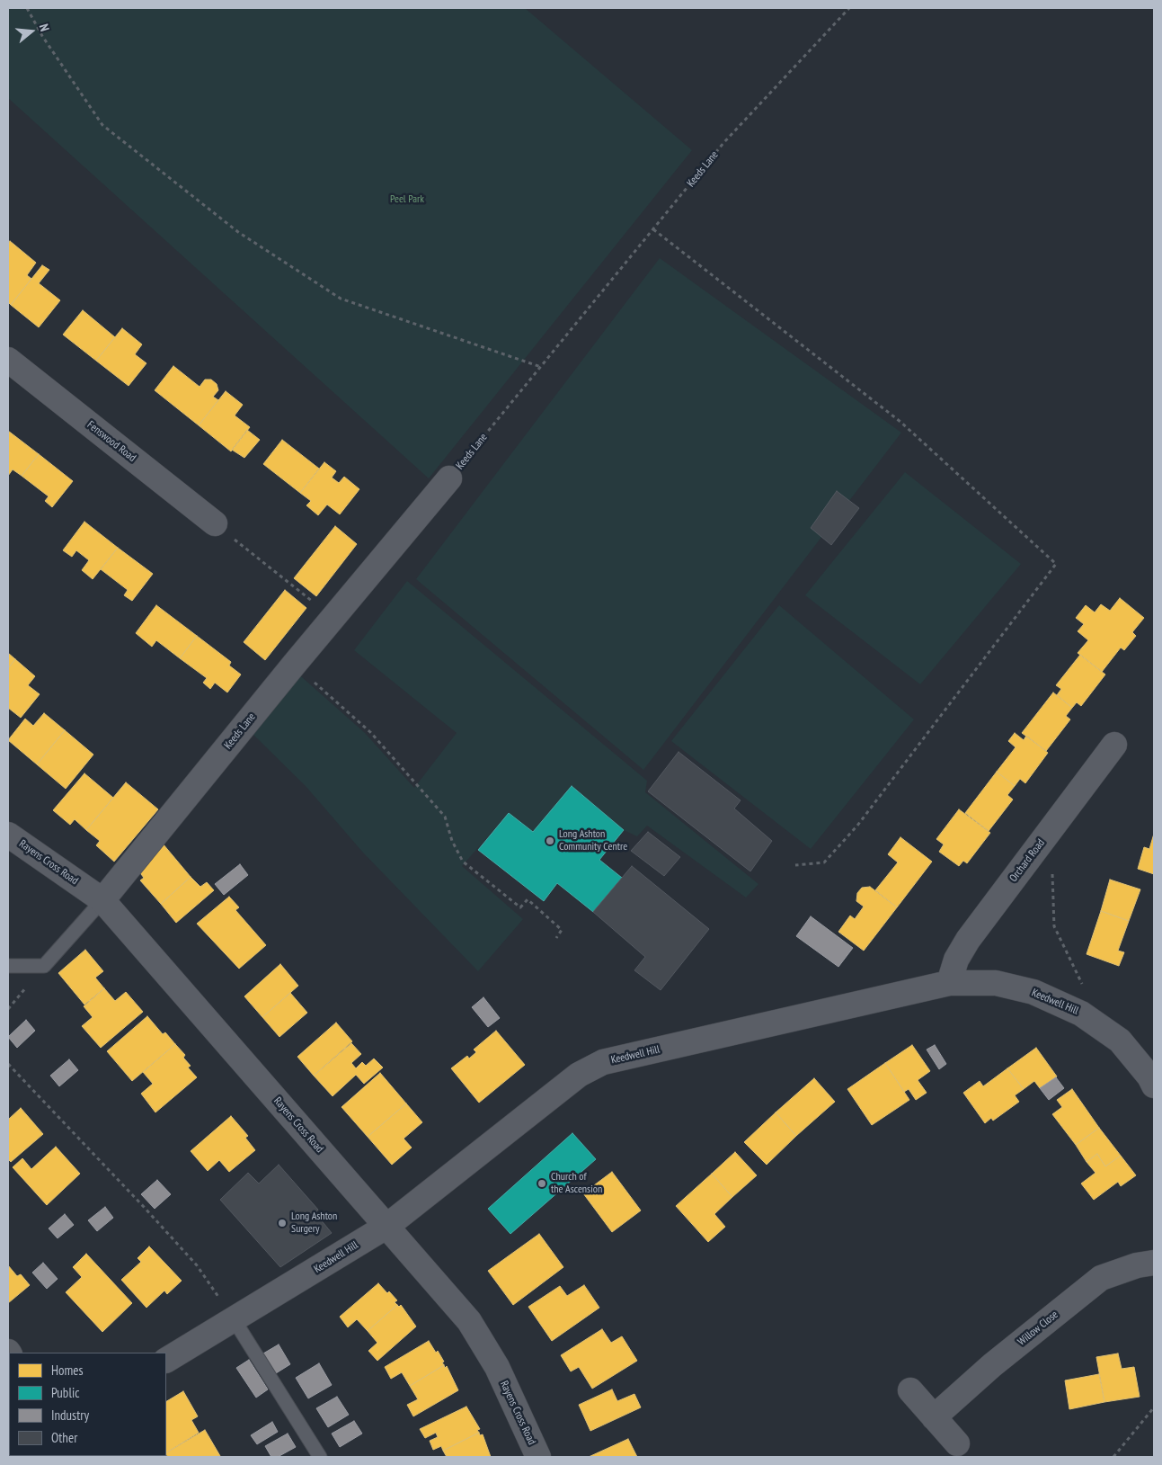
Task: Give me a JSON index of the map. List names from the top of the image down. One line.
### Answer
{"streets":{"street":["Keeds Lane","Fenswood Road","Orchard Road","Rayens Cross Road","Keedwell Hill","Willow Close"]},"crossings":[["Keeds Lane","Rayens Cross Road"],["Orchard Road","Keedwell Hill"],["Rayens Cross Road","Keedwell Hill"]],"parks":["Peel Park"],"places":["Long Ashton Community Centre","Church of the Ascension","Long Ashton Surgery"],"legend":["Homes","Public","Industry","Other"],"north":"right"}
